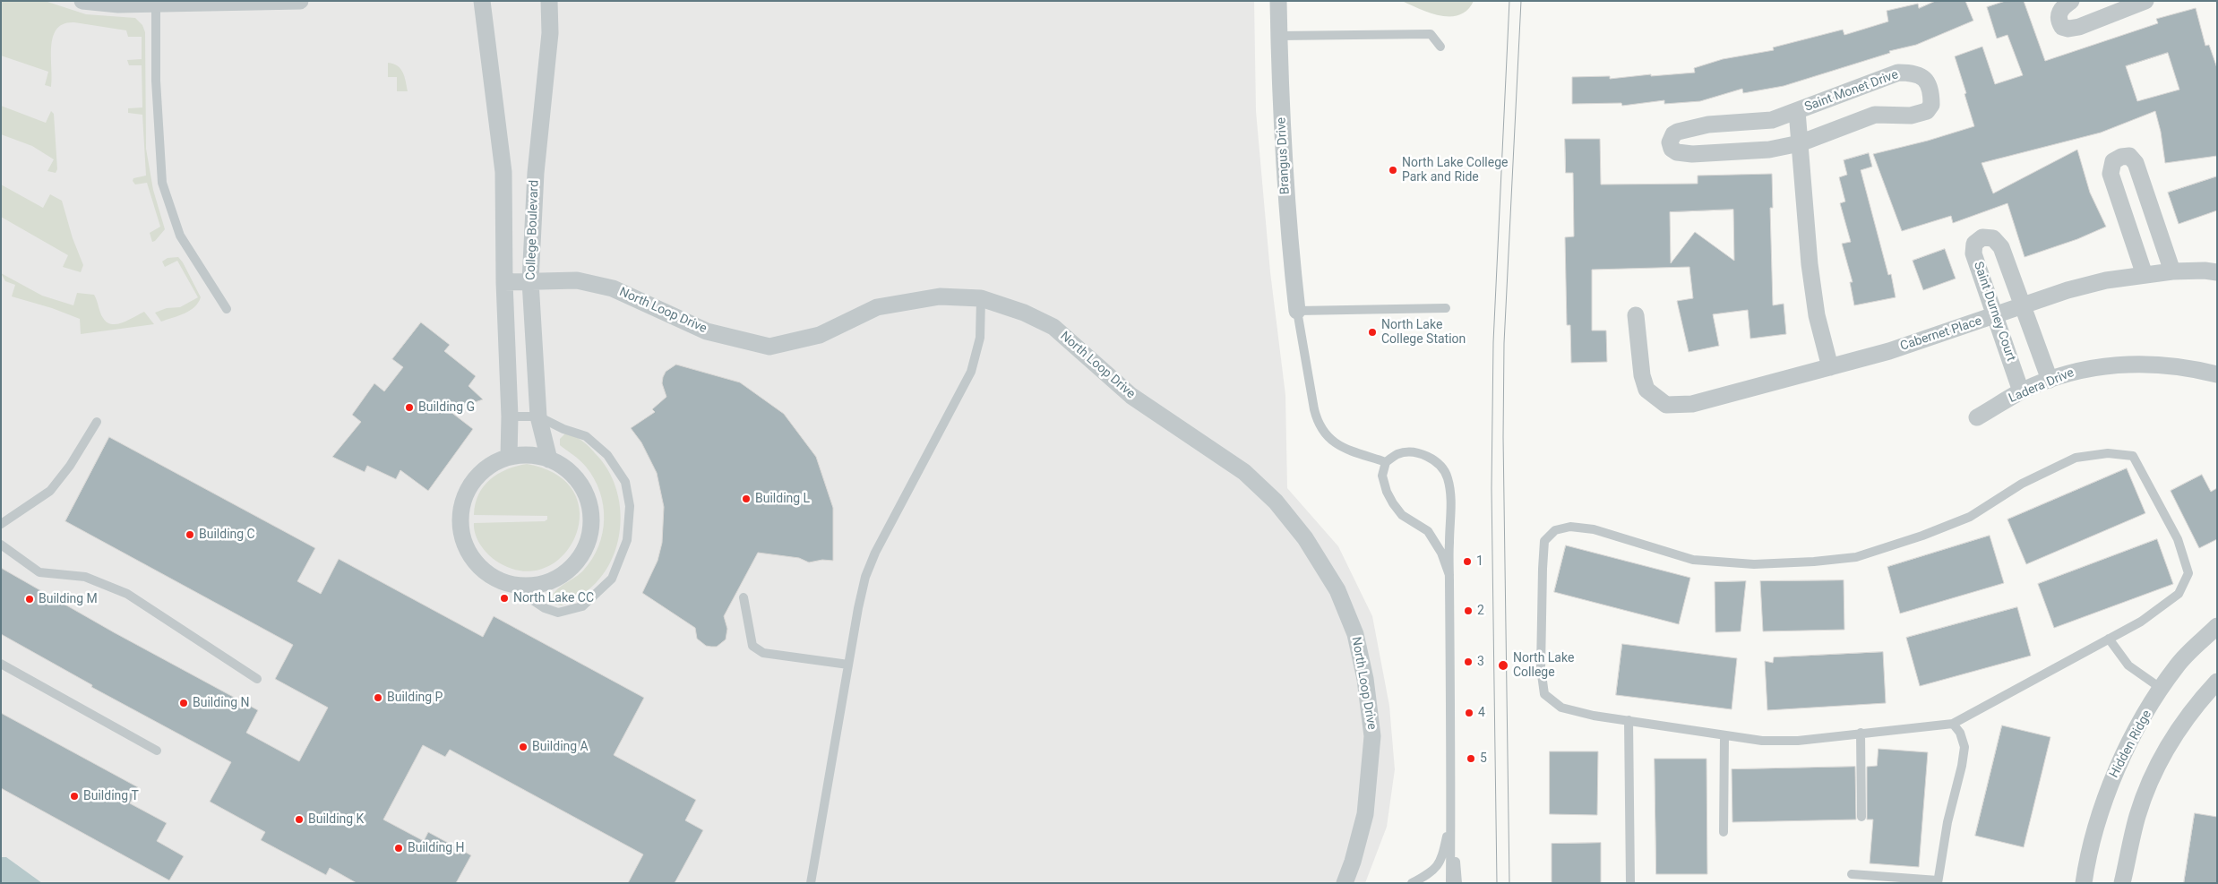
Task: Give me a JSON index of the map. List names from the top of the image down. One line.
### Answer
{"streets":{"street":["Saint Monet Drive","Brangus Drive","College Boulevard","North Loop Drive","Saint Durney Court","Cabernet Place","Ladera Drive","Hidden Ridge"]},"crossings":[["Saint Monet Drive","Cabernet Place"],["College Boulevard","North Loop Drive"],["Saint Durney Court","Cabernet Place"],["Saint Durney Court","Ladera Drive"]],"places":["North Lake College Park and Ride","North Lake College Station","Building G","Building L","Building C","1","North Lake CC","Building M","2","3","North Lake College","Building P","Building N","4","Building A","5","Building T","Building K","Building H"]}
